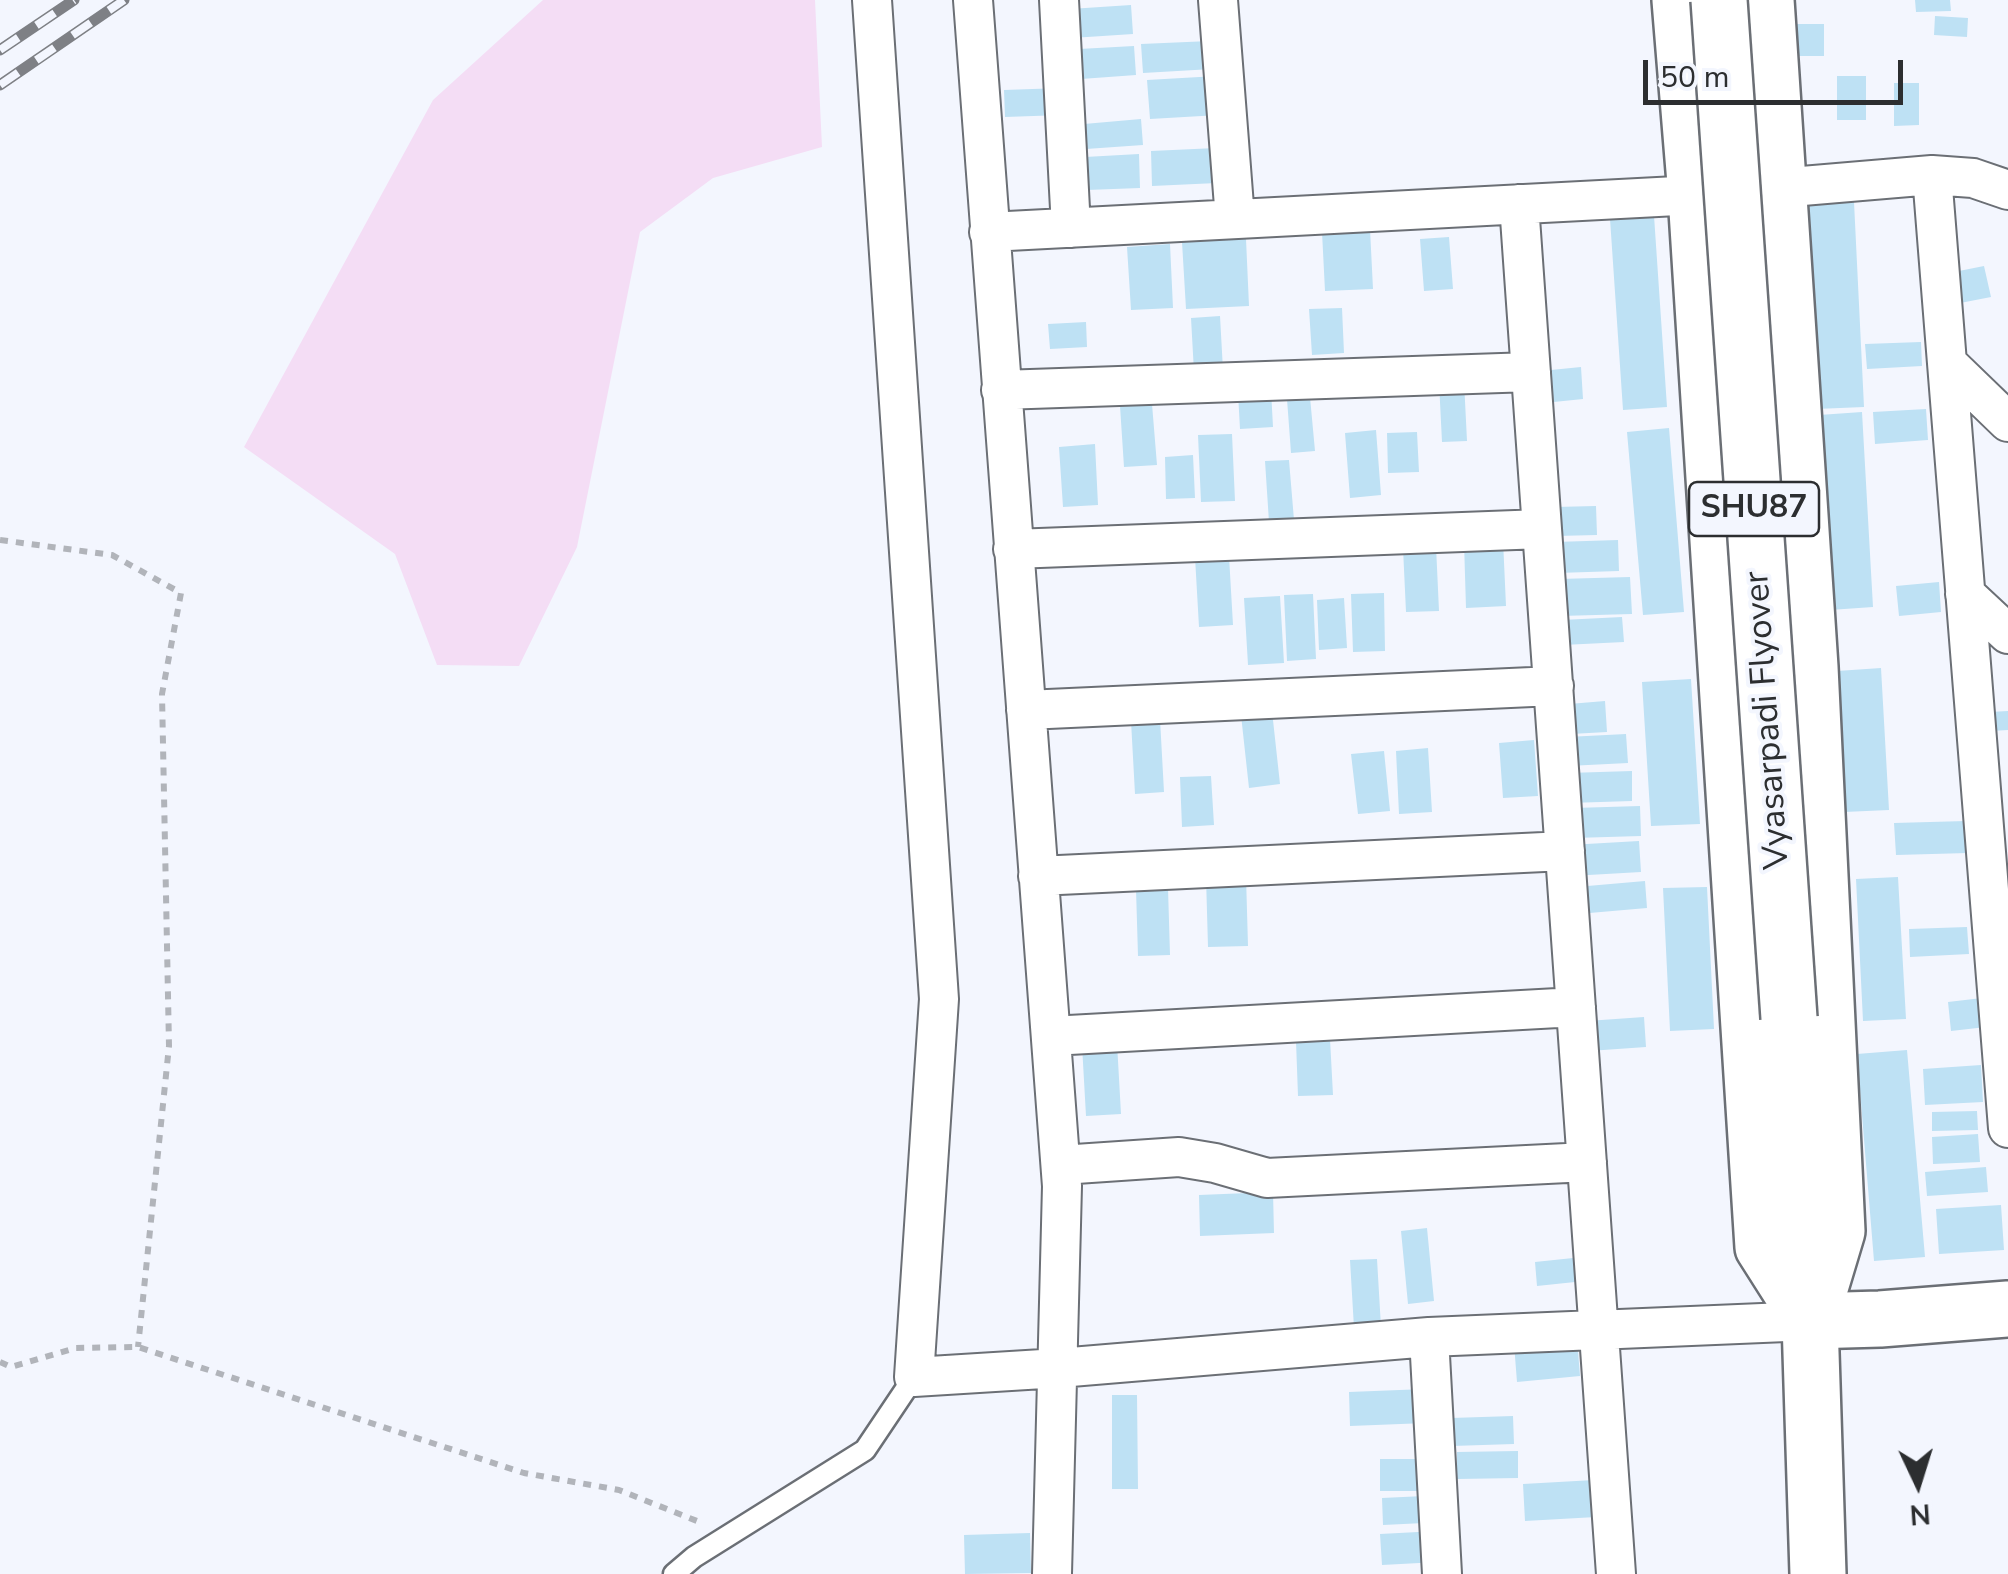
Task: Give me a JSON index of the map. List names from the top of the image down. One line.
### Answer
{"streets":{"street":["SHU87","Vyasarpadi Flyover"]},"scale_bar":"50 m","north":"bottom"}
